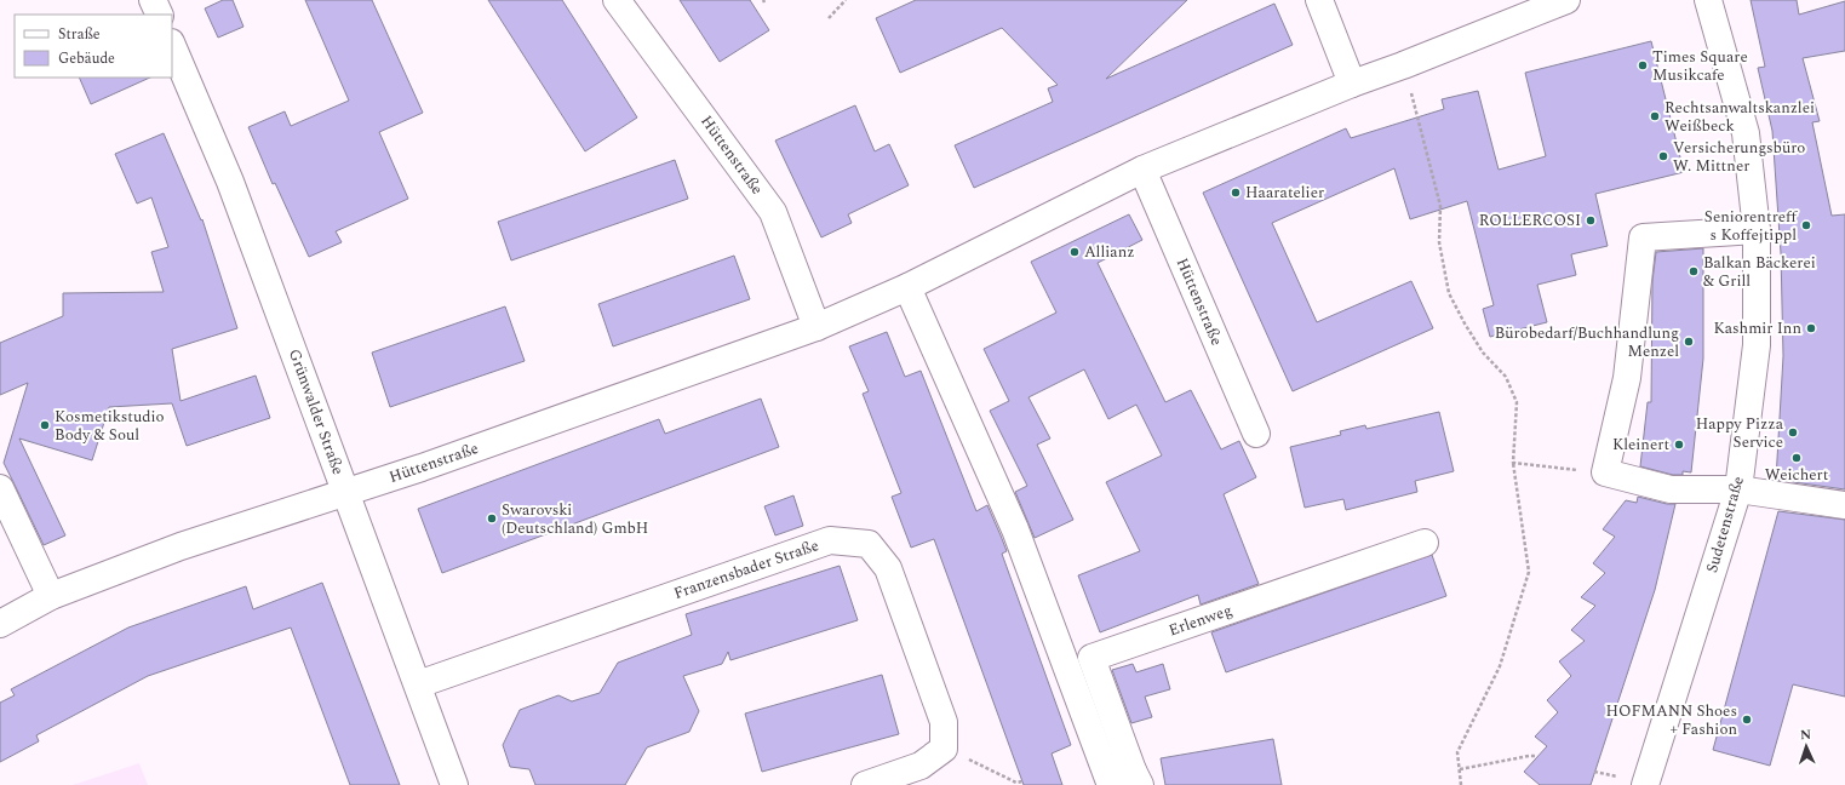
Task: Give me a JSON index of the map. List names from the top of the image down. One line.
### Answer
{"streets":{"street":["Hüttenstraße","Grünwalder Straße","Sudetenstraße","Franzensbader Straße","Erlenweg"]},"crossings":[["Hüttenstraße","Grünwalder Straße"],["Hüttenstraße","Erlenweg"],["Grünwalder Straße","Franzensbader Straße"]],"places":["Times Square Musikcafe","Rechtsanwaltskanzlei Weißbeck","Versicherungsbüro W. Mittner","Haaratelier","ROLLERCOSI","Seniorentreff s Koffejtippl","Allianz","Balkan Bäckerei & Grill","Kashmir Inn","Bürobedarf/Buchhandlung Menzel","Kosmetikstudio Body & Soul","Happy Pizza Service","Kleinert","Weichert","Swarovski (Deutschland) GmbH","HOFMANN Shoes + Fashion"],"legend":["Straße","Gebäude"],"north":"top"}
